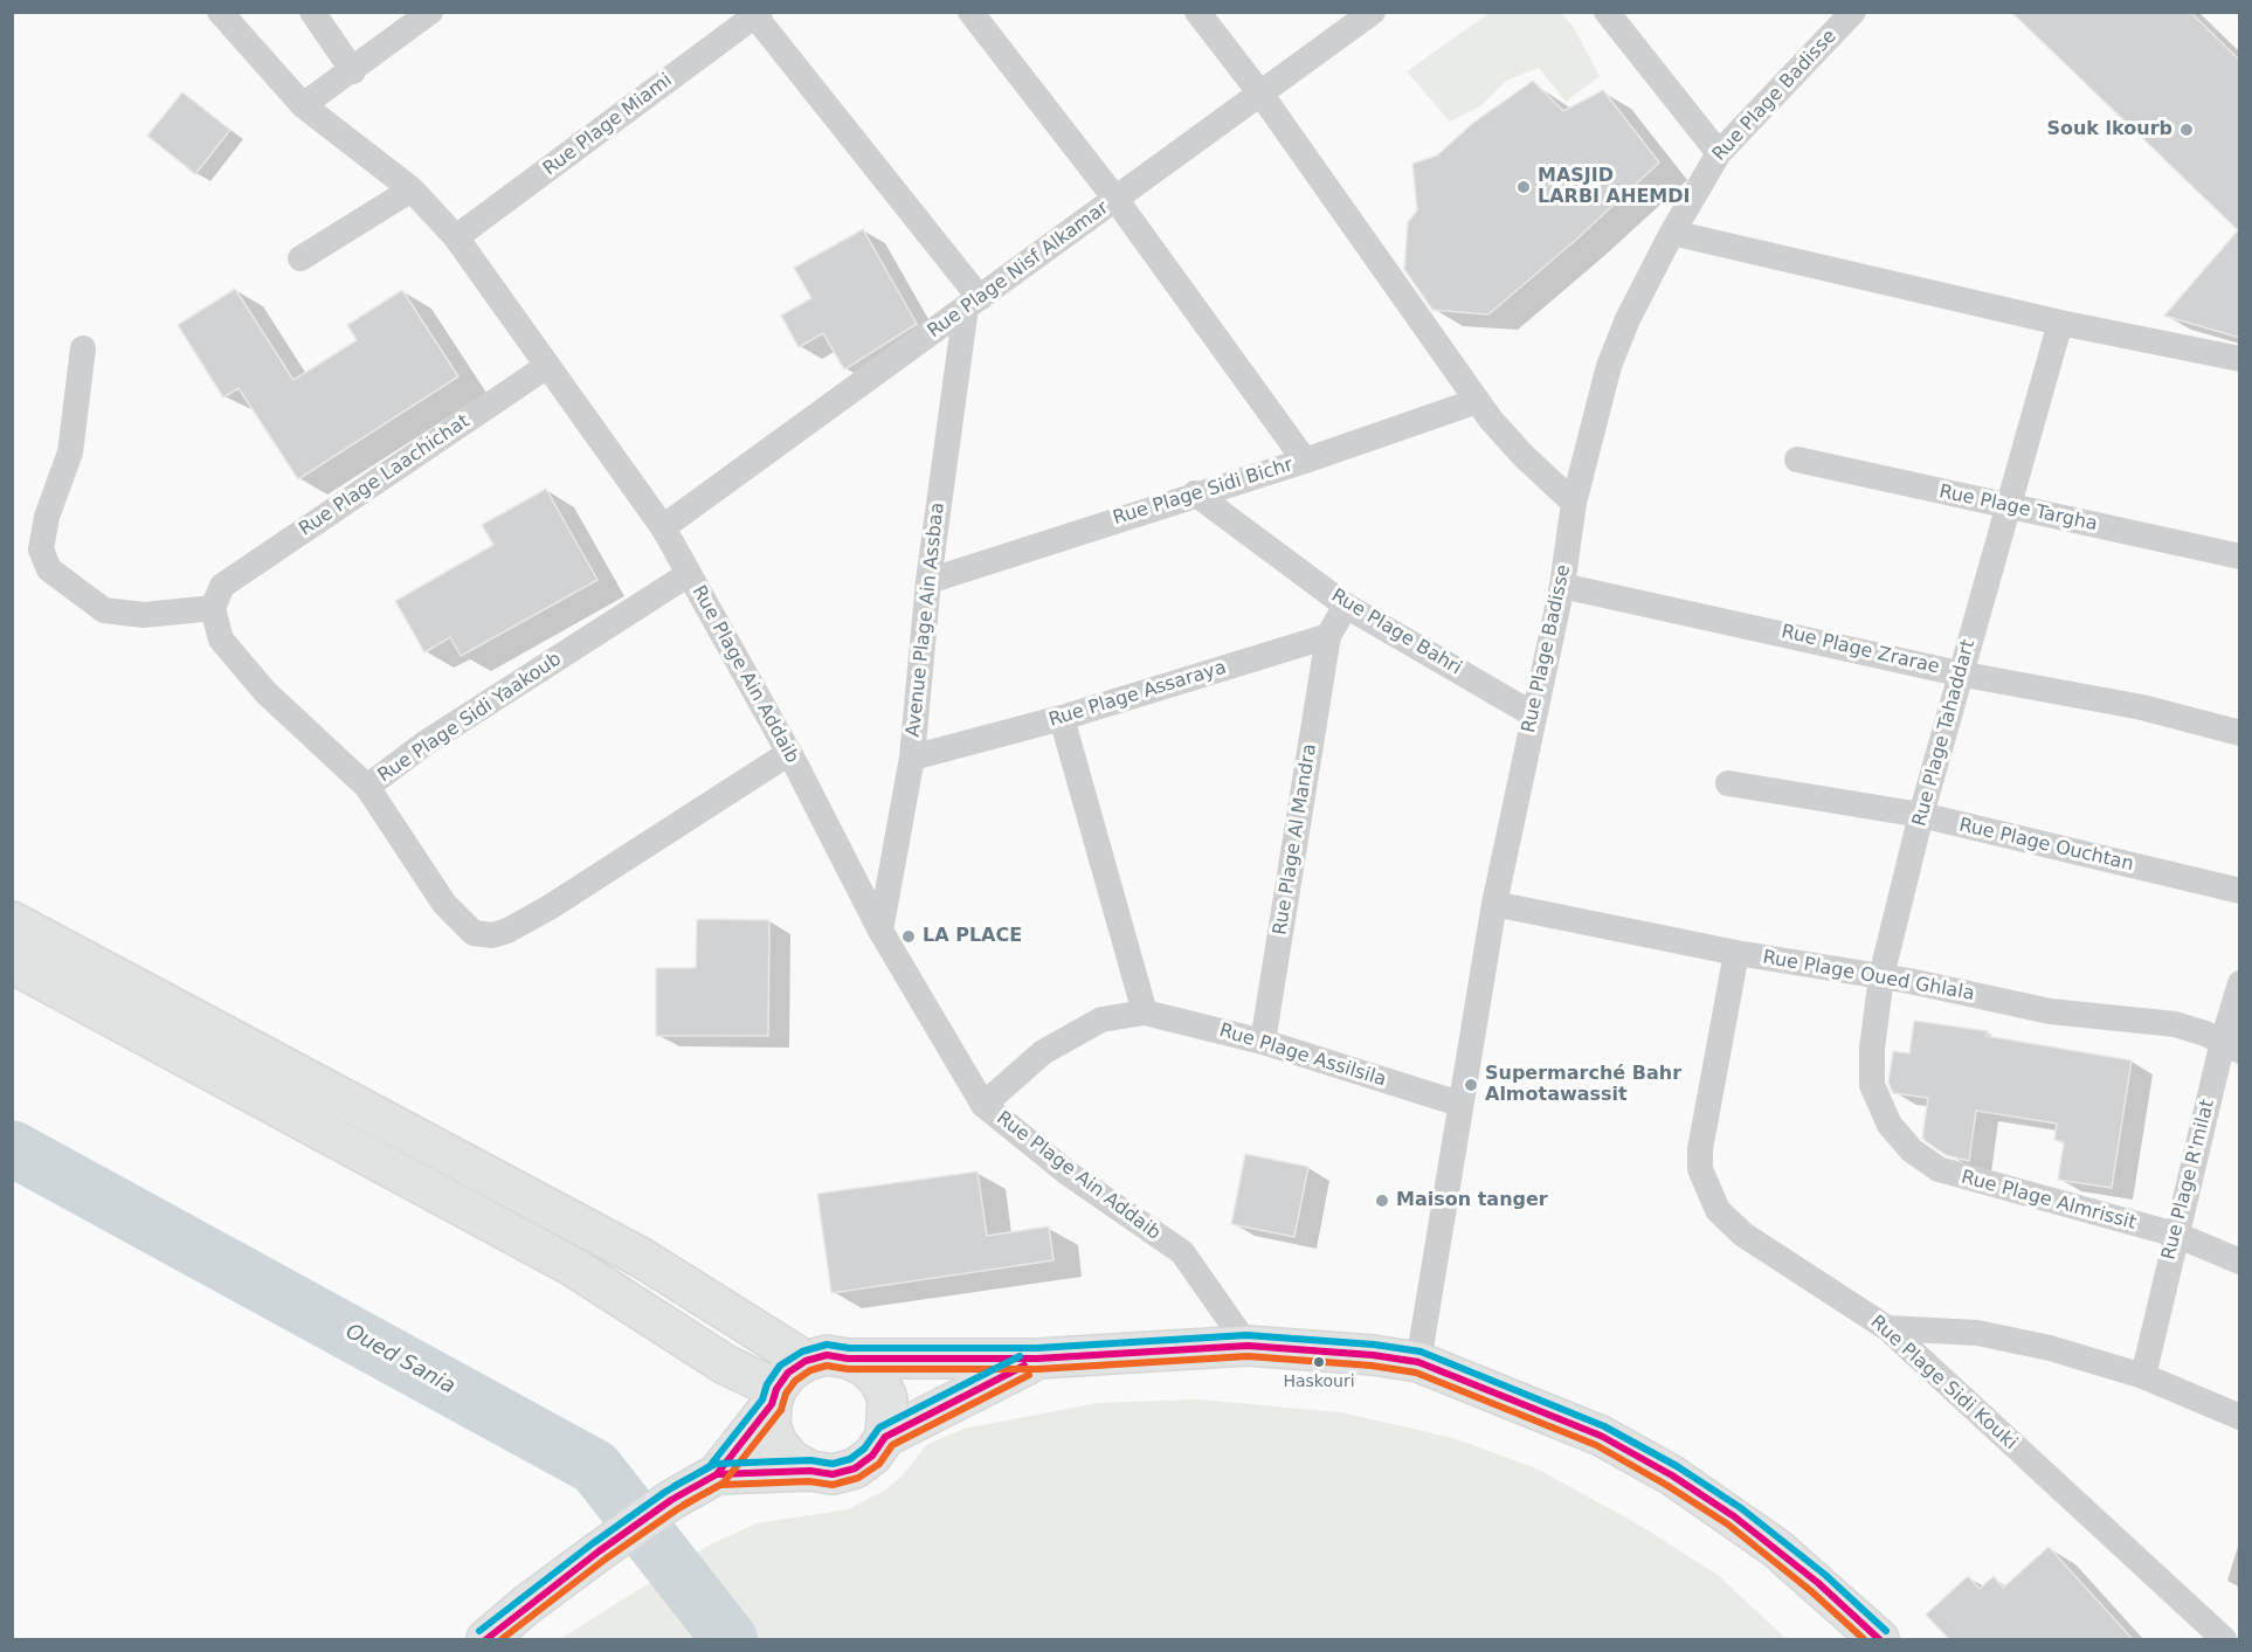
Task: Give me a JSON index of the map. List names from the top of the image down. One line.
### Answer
{"streets":{"street":["Rue Plage Badisse","Rue Plage Miami","Rue Plage Nisf Alkamar","Rue Plage Laachichat","Rue Plage Sidi Bichr","Rue Plage Targha","Avenue Plage Ain Assbaa","Rue Plage Bahri","Rue Plage Zrarae","Rue Plage Ain Addaib","Rue Plage Assaraya","Rue Plage Sidi Yaakoub","Rue Plage Tahaddart","Rue Plage Al Mandra","Rue Plage Ouchtan","Rue Plage Oued Ghlala","Rue Plage Assilsila","Rue Plage R'milat","Rue Plage Almrissit","Rue Plage Sidi Kouki"]},"crossings":[["Rue Plage Badisse","Rue Plage Bahri"],["Rue Plage Badisse","Rue Plage Zrarae"],["Rue Plage Badisse","Rue Plage Oued Ghlala"],["Rue Plage Badisse","Rue Plage Assilsila"],["Rue Plage Miami","Rue Plage Ain Addaib"],["Rue Plage Nisf Alkamar","Avenue Plage Ain Assbaa"],["Rue Plage Nisf Alkamar","Rue Plage Ain Addaib"],["Rue Plage Laachichat","Rue Plage Ain Addaib"],["Rue Plage Laachichat","Rue Plage Sidi Yaakoub"],["Rue Plage Sidi Bichr","Avenue Plage Ain Assbaa"],["Rue Plage Sidi Bichr","Rue Plage Bahri"],["Rue Plage Targha","Rue Plage Tahaddart"],["Avenue Plage Ain Assbaa","Rue Plage Ain Addaib"],["Avenue Plage Ain Assbaa","Rue Plage Assaraya"],["Rue Plage Zrarae","Rue Plage Tahaddart"],["Rue Plage Ain Addaib","Rue Plage Sidi Yaakoub"],["Rue Plage Ain Addaib","Rue Plage Assilsila"],["Rue Plage Assaraya","Rue Plage Al Mandra"],["Rue Plage Tahaddart","Rue Plage Ouchtan"],["Rue Plage Tahaddart","Rue Plage Oued Ghlala"],["Rue Plage Tahaddart","Rue Plage Almrissit"],["Rue Plage Al Mandra","Rue Plage Assilsila"],["Rue Plage Oued Ghlala","Rue Plage R'milat"],["Rue Plage Oued Ghlala","Rue Plage Sidi Kouki"],["Rue Plage R'milat","Rue Plage Almrissit"]],"water":["Oued Sania"],"places":["Souk lkourb","MASJID LARBI AHEMDI","LA PLACE","Supermarché Bahr Almotawassit","Maison tanger","Haskouri"]}
